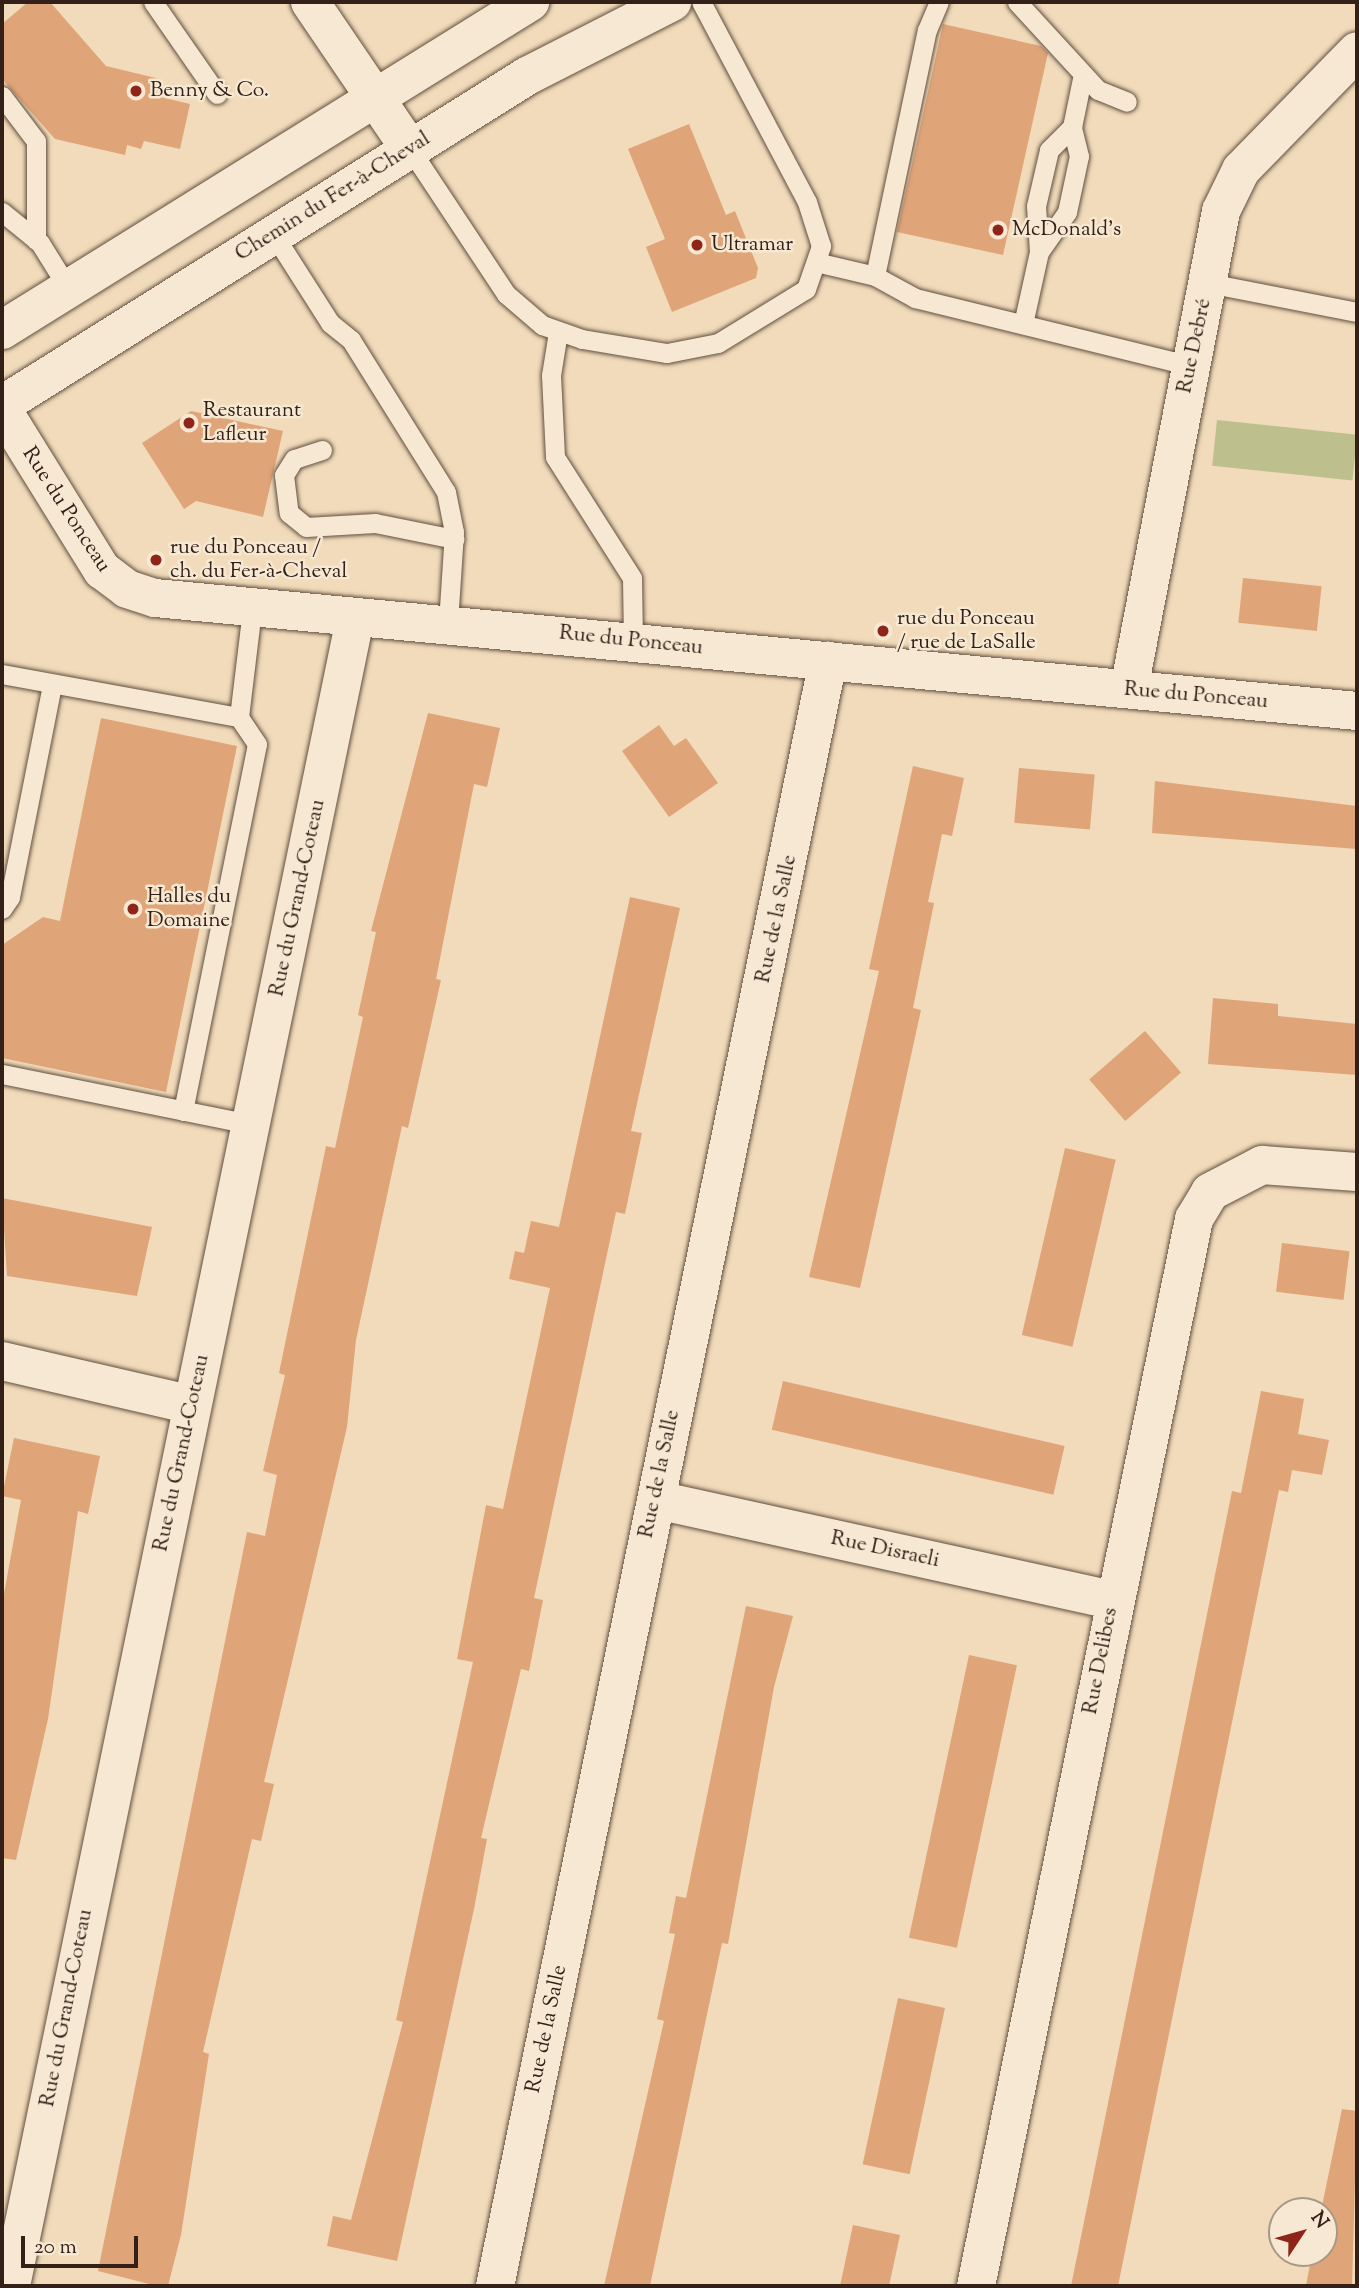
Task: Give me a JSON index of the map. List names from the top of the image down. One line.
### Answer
{"streets":{"street":["Chemin du Fer-à-Cheval","Rue Debré","Rue du Ponceau","Rue du Grand-Coteau","Rue de la Salle","Rue Disraeli","Rue Delibes"]},"crossings":[["Chemin du Fer-à-Cheval","Rue du Ponceau"],["Rue Debré","Rue du Ponceau"],["Rue du Ponceau","Rue du Grand-Coteau"],["Rue du Ponceau","Rue de la Salle"],["Rue de la Salle","Rue Disraeli"],["Rue Disraeli","Rue Delibes"]],"places":["Benny & Co.","McDonald's","Ultramar","Restaurant Lafleur","rue du Ponceau / ch. du Fer-à-Cheval","rue du Ponceau / rue de LaSalle","Halles du Domaine"],"scale_bar":"20 m","north":"top right"}
